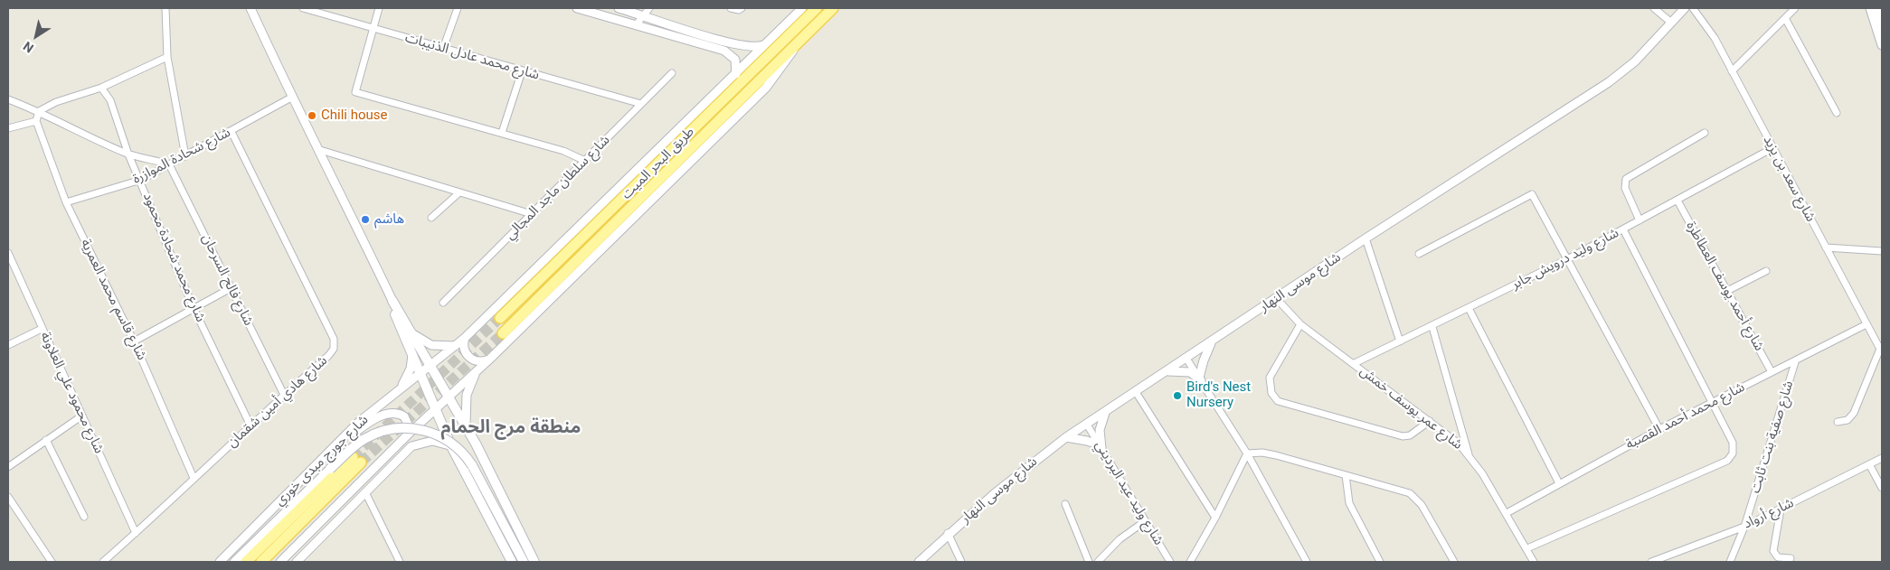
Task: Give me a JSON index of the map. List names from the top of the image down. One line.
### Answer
{"streets":{"main road":["طريق البحر الميت"],"street":["شارع محمد عادل الذنيبات","شارع شحادة الموازرة","شارع سعد بن يزيد","شارع سلطان ماجد المجالي","شارع محمد شحادة محمود","شارع وليد درويش جابر","شارع فالح السرحان","شارع موسى النهار","شارع أحمد يوسف العطاطرة","شارع قاسم محمد العمرية","شارع محمود علي العلاونة","شارع هادي أمين شقمان","شارع عمر يوسف خمش","شارع محمد أحمد القصبة","شارع صفية بنت ثابت","شارع جورج مبدى خوري","شارع وليد عيد البرديني","شارع أرواد"]},"crossings":[["شارع محمد عادل الذنيبات","شارع سلطان ماجد المجالي"],["شارع شحادة الموازرة","شارع محمد شحادة محمود"],["شارع شحادة الموازرة","شارع فالح السرحان"],["شارع شحادة الموازرة","شارع قاسم محمد العمرية"],["شارع شحادة الموازرة","شارع هادي أمين شقمان"],["طريق البحر الميت","شارع جورج مبدى خوري"],["شارع سعد بن يزيد","شارع وليد درويش جابر"],["شارع سعد بن يزيد","شارع محمد أحمد القصبة"],["شارع محمد شحادة محمود","شارع هادي أمين شقمان"],["شارع وليد درويش جابر","شارع أحمد يوسف العطاطرة"],["شارع وليد درويش جابر","شارع عمر يوسف خمش"],["شارع فالح السرحان","شارع هادي أمين شقمان"],["شارع موسى النهار","شارع عمر يوسف خمش"],["شارع موسى النهار","شارع وليد عيد البرديني"],["شارع أحمد يوسف العطاطرة","شارع محمد أحمد القصبة"],["شارع قاسم محمد العمرية","شارع هادي أمين شقمان"],["شارع محمود علي العلاونة","شارع هادي أمين شقمان"],["شارع عمر يوسف خمش","شارع محمد أحمد القصبة"],["شارع محمد أحمد القصبة","شارع صفية بنت ثابت"],["شارع صفية بنت ثابت","شارع أرواد"]],"districts":["منطقة مرج الحمام"],"places":["Chili house","هاشم","Bird's Nest Nursery"],"north":"bottom left"}
